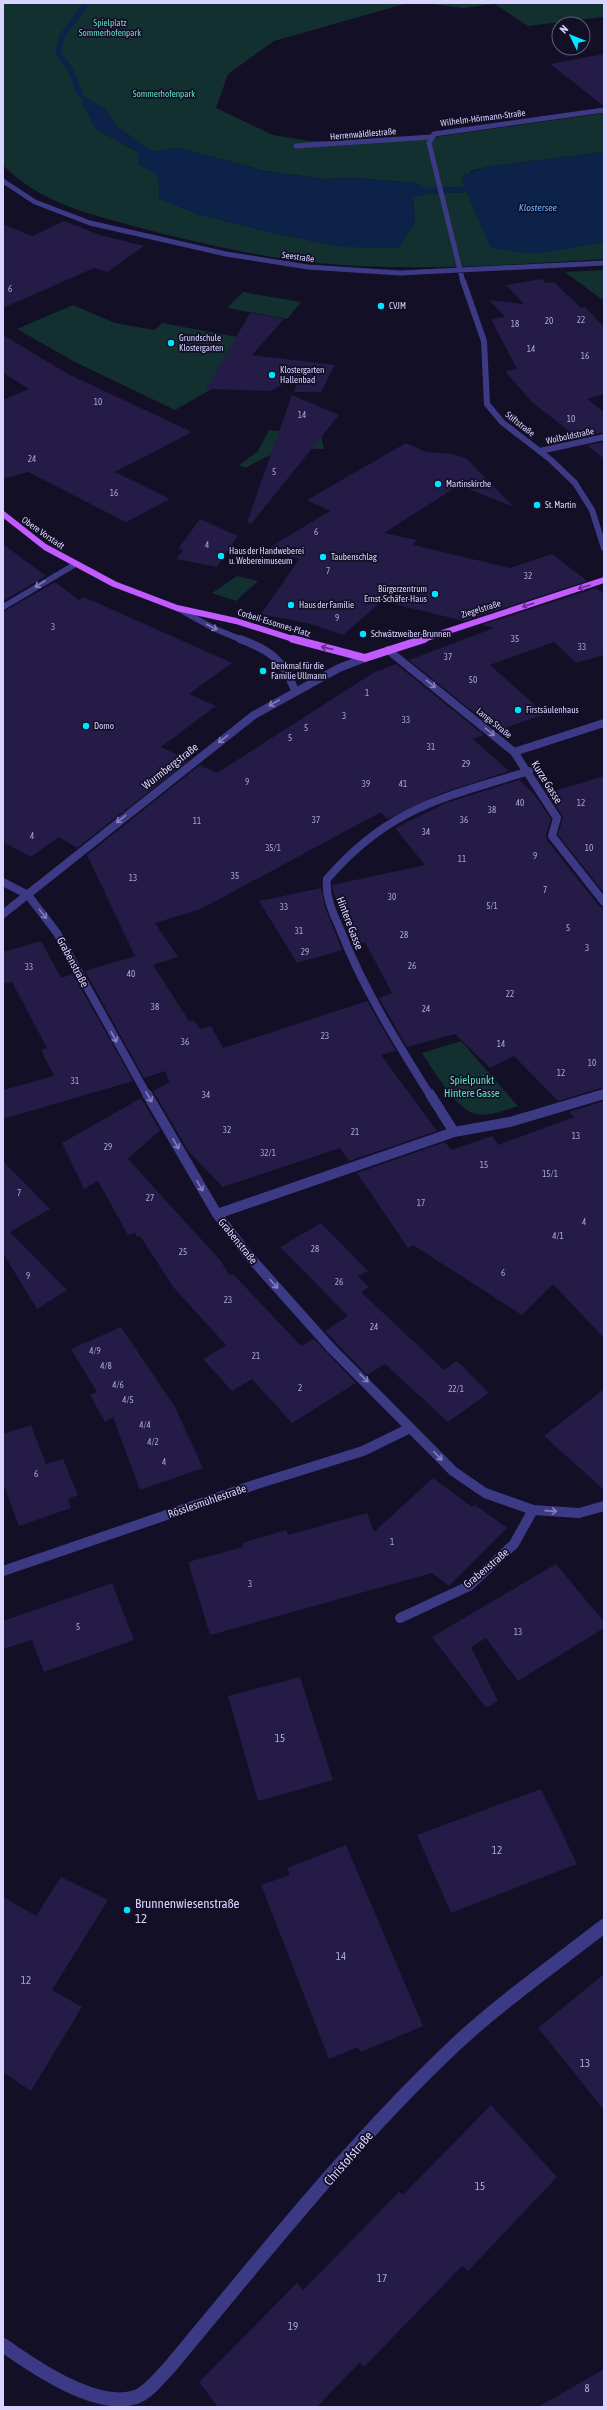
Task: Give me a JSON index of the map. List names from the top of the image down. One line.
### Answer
{"streets":{"main road":["Obere Vorstadt","Ziegelstraße","Corbeil-Essonnes-Platz"],"street":["Wilhelm-Hörmann-Straße","Herrenwäldlestraße","Seestraße","Stiftstraße","Wolboldstraße","Lange Straße","Wurmbergstraße","Kurze Gasse","Hintere Gasse","Grabenstraße","Rösslesmühlestraße","Christofstraße"]},"crossings":[["Wilhelm-Hörmann-Straße","Herrenwäldlestraße"],["Wilhelm-Hörmann-Straße","Seestraße"],["Wilhelm-Hörmann-Straße","Stiftstraße"],["Seestraße","Stiftstraße"],["Stiftstraße","Wolboldstraße"],["Obere Vorstadt","Corbeil-Essonnes-Platz"],["Ziegelstraße","Corbeil-Essonnes-Platz"],["Ziegelstraße","Lange Straße"],["Ziegelstraße","Wurmbergstraße"],["Corbeil-Essonnes-Platz","Wurmbergstraße"],["Lange Straße","Kurze Gasse"],["Wurmbergstraße","Grabenstraße"],["Kurze Gasse","Hintere Gasse"],["Grabenstraße","Rösslesmühlestraße"]],"one_way":["Ziegelstraße","Lange Straße","Wurmbergstraße","Grabenstraße"],"water":["Klostersee"],"parks":["Spielplatz Sommerhofenpark","Sommerhofenpark","Spielpunkt Hintere Gasse"],"places":["CVJM","Grundschule Klostergarten","Klostergarten Hallenbad","Martinskirche","St. Martin","Haus der Handweberei u. Webereimuseum","Taubenschlag","Bürgerzentrum Ernst-Schäfer-Haus","Haus der Familie","Schwätzweiber-Brunnen","Denkmal für die Familie Ullmann","Firstsäulenhaus","Domo","Brunnenwiesenstraße 12"],"house_numbers":["6","22","20","18","14","16","10","14","10","24","5","16","6","4","7","32","9","3","35","33","37","50","1","3","33","5","5","31","29","9","39","41","40","12","38","37","36","11","34","4","35/1","10","9","11","35","13","7","30","5/1","33","5","31","28","3","29","26","33","40","22","38","24","23","36","14","10","12","31","34","32","21","13","29","32/1","15","15/1","7","27","17","4","4/1","28","25","6","9","26","23","24","4/9","21","4/8","4/6","2","22/1","4/5","4/4","4/2","4","6","1","3","5","13","15","12","14","12","13","15","17","19","8"],"north":"top left"}
